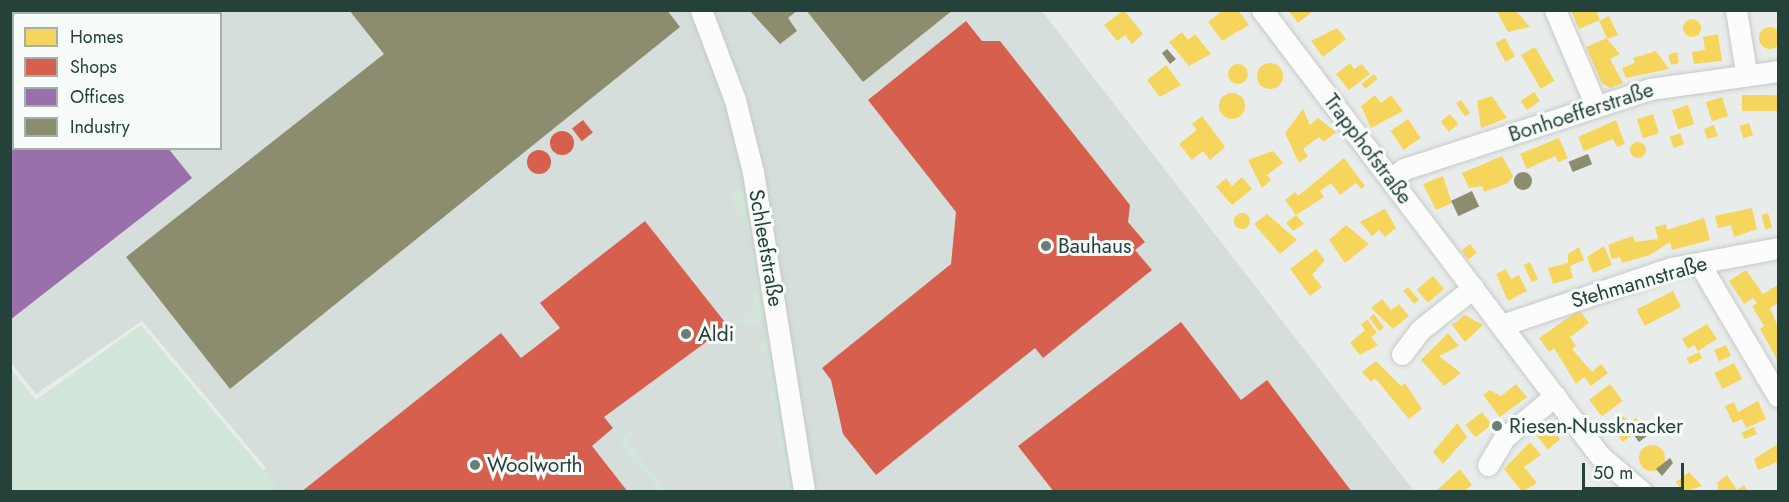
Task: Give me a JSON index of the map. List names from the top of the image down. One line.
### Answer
{"streets":{"street":["Bonhoefferstraße","Trapphofstraße","Schleefstraße","Stehmannstraße"]},"crossings":[["Bonhoefferstraße","Trapphofstraße"],["Trapphofstraße","Stehmannstraße"]],"places":["Bauhaus","Aldi","Riesen-Nussknacker","Woolworth"],"legend":["Homes","Shops","Offices","Industry"],"scale_bar":"50 m"}
